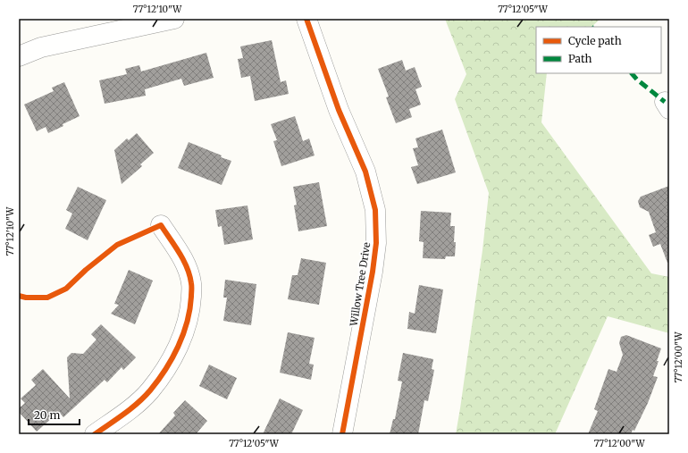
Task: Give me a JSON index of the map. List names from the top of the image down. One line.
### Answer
{"streets":{"street":["Willow Tree Drive"]},"legend":["Cycle path","Path"],"scale_bar":"20 m","coordinates":["77°12'10\"W","77°12'05\"W","77°12'00\"W"]}
